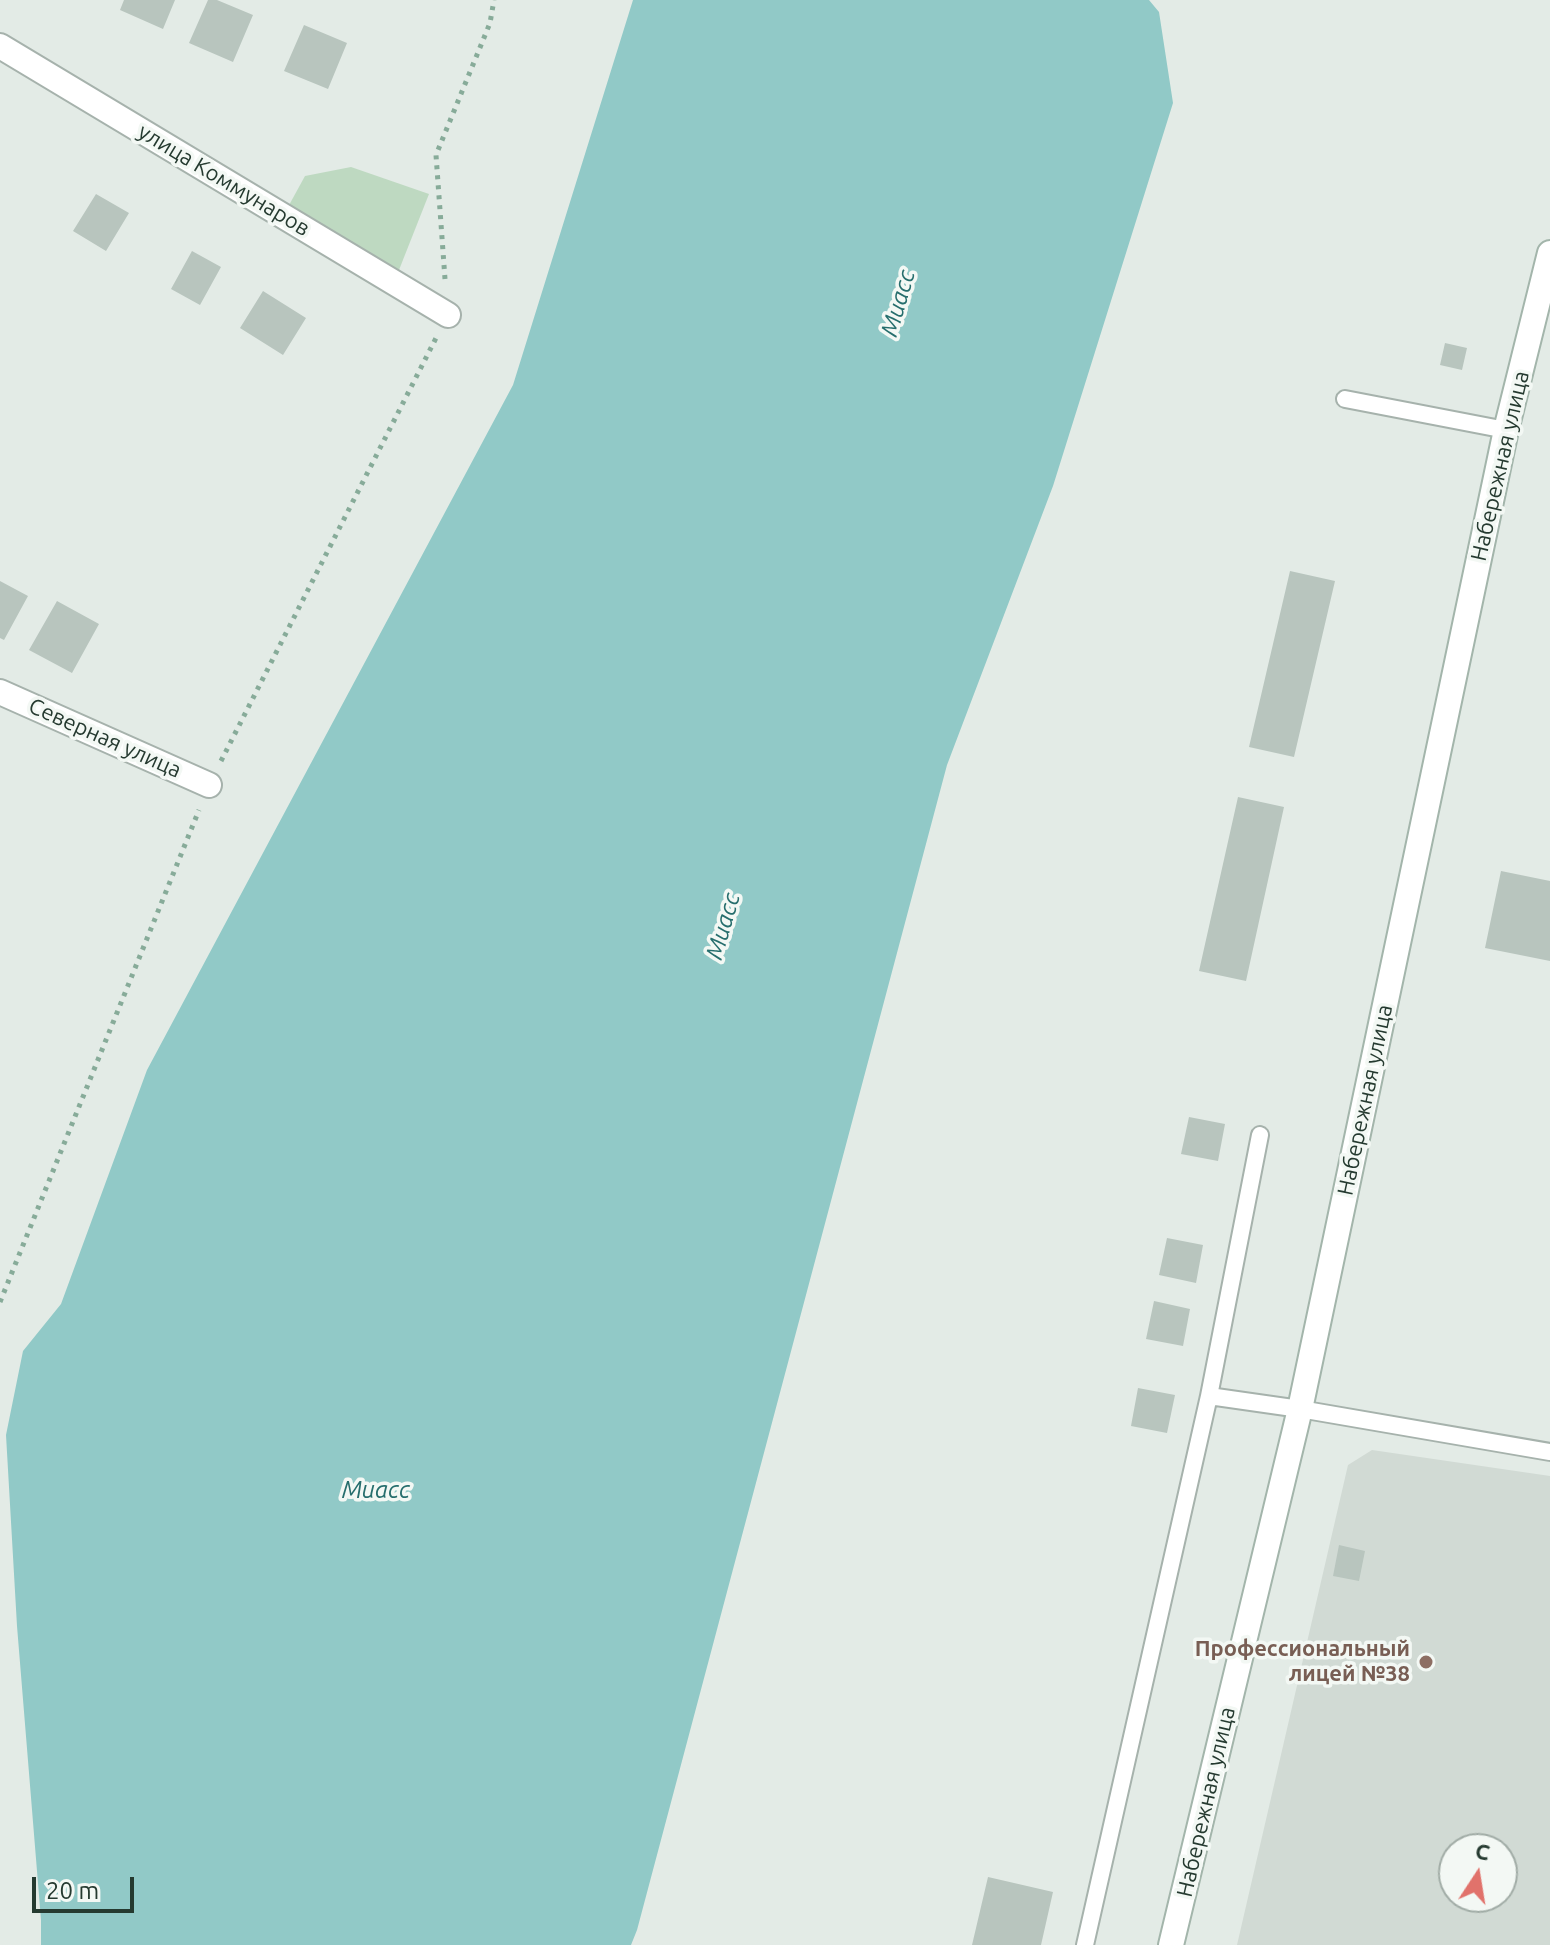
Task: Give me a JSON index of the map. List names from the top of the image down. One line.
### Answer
{"streets":{"street":["улица Коммунаров","Набережная улица","Северная улица"]},"water":["Миасс"],"places":["Профессиональный лицей №38"],"scale_bar":"20 m","north":"top"}
